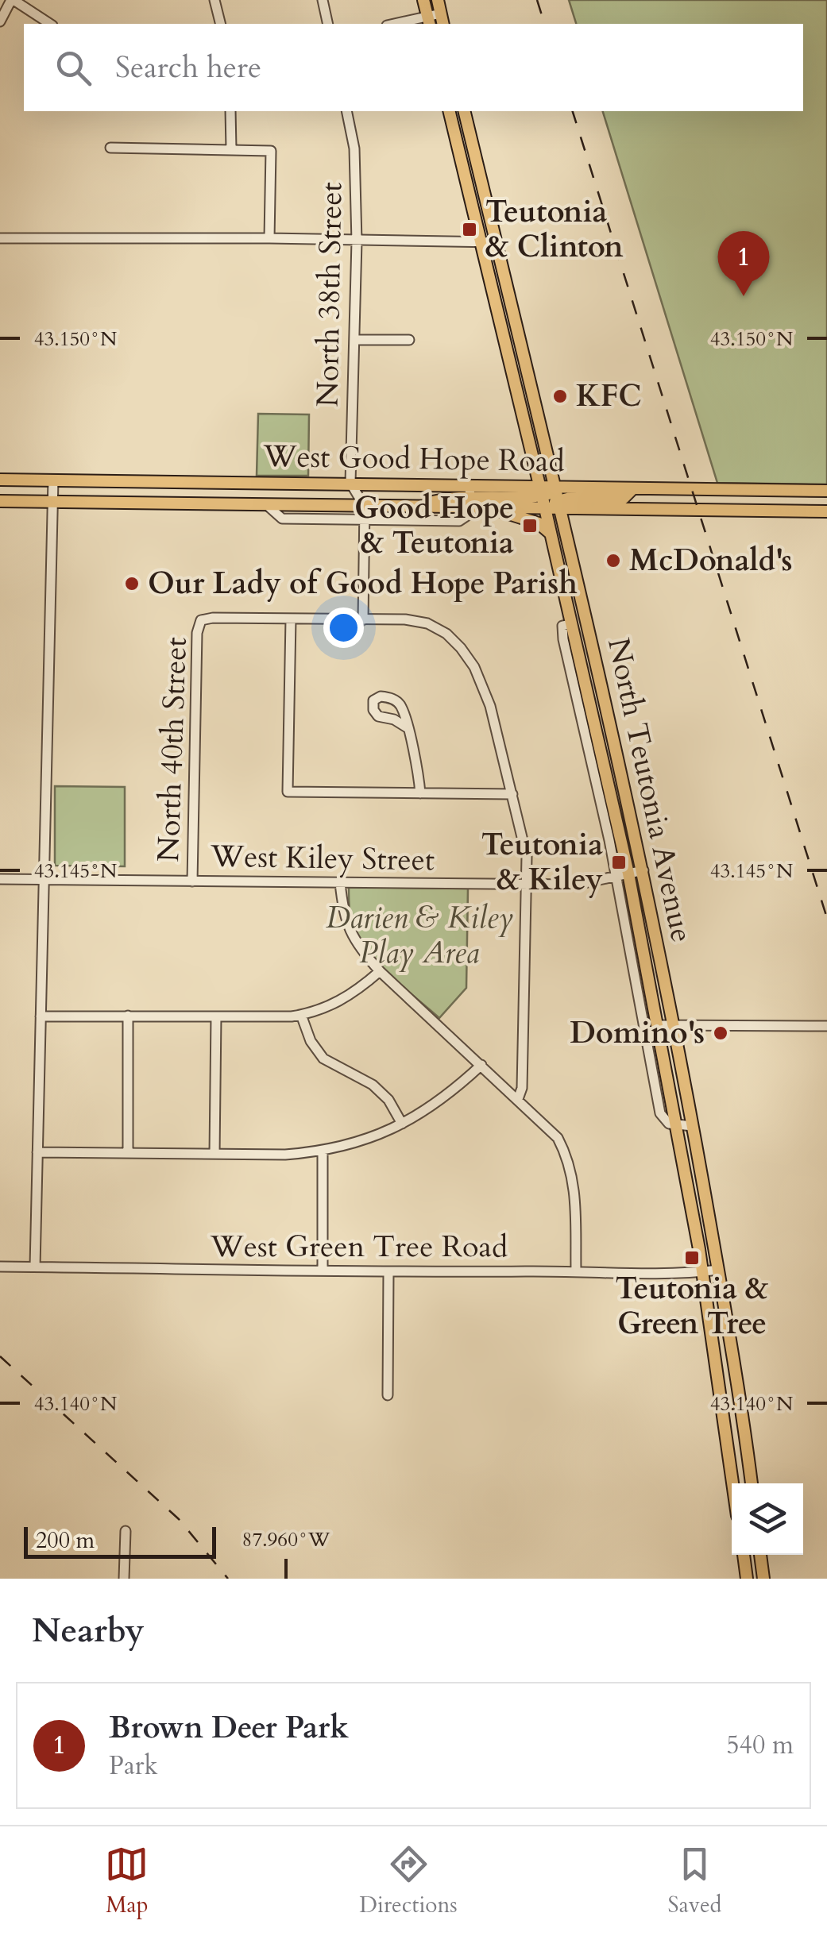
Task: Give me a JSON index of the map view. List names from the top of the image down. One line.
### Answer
{"streets":{"main road":["West Good Hope Road","North Teutonia Avenue"],"street":["North 38th Street","North 40th Street","West Kiley Street","West Green Tree Road"]},"crossings":[["North 38th Street","West Good Hope Road"],["West Good Hope Road","North Teutonia Avenue"],["North 40th Street","West Kiley Street"],["North Teutonia Avenue","West Kiley Street"],["North Teutonia Avenue","West Green Tree Road"]],"parks":["Darien & Kiley Play Area"],"places":{"transit":["Teutonia & Clinton","Good Hope & Teutonia","Teutonia & Kiley","Teutonia & Green Tree"],"other":["KFC","McDonald's","Our Lady of Good Hope Parish","Domino's"]},"scale_bar":"200 m","page":{"search":"Search here","pins":"1","scale":"200 m","heading":"Nearby","list":[{"mark":"1","name":"Brown Deer Park","note":"Park","value":"540 m"}],"nav":["Map","Directions","Saved"]},"coordinates":["43.150°N","43.145°N","43.140°N","87.960°W"]}
